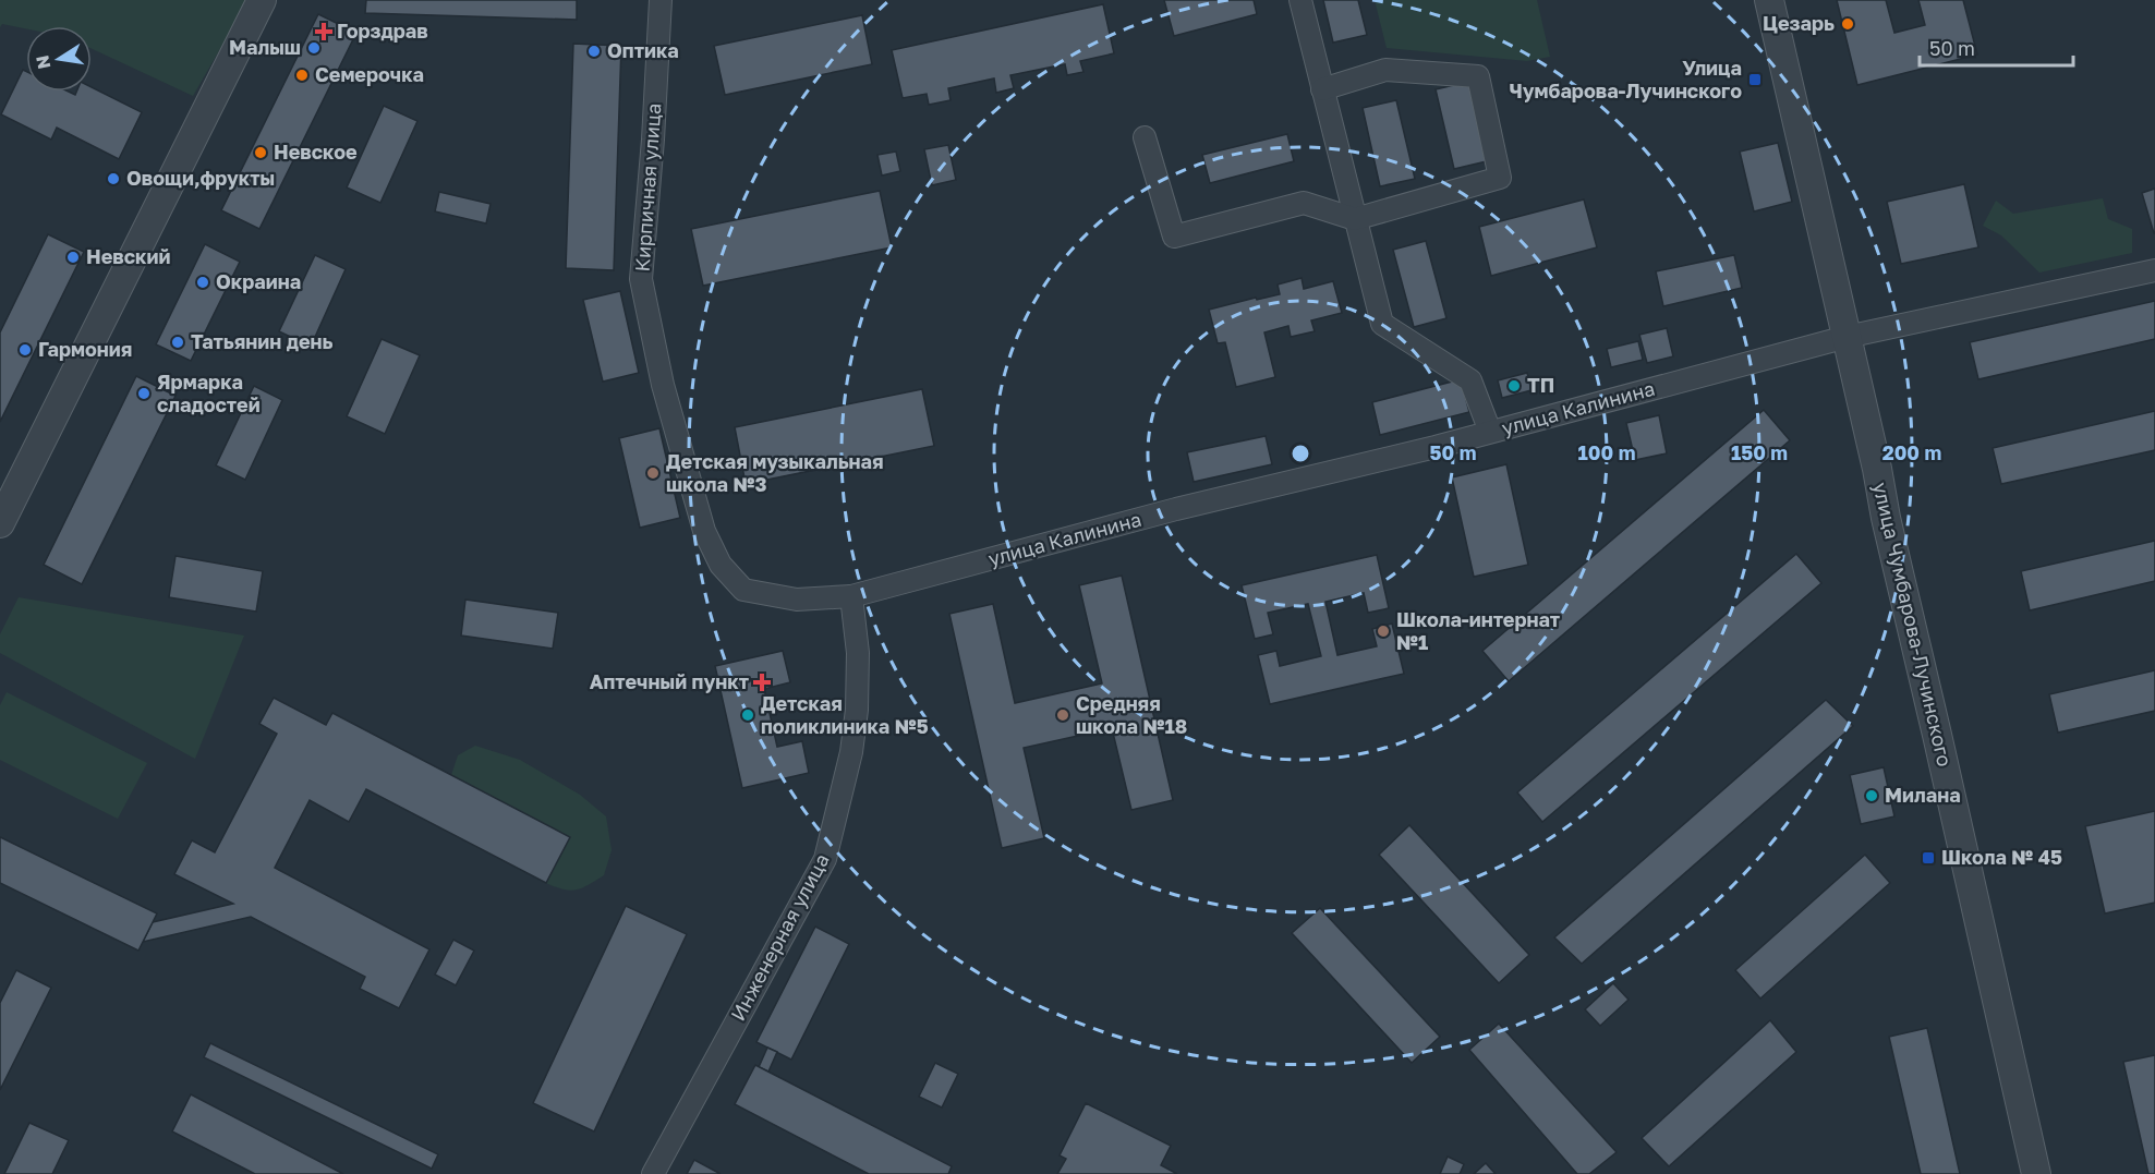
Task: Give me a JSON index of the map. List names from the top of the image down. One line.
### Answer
{"streets":{"street":["Кирпичная улица","улица Калинина","улица Чумбарова-Лучинского","Инженерная улица"]},"crossings":[["Кирпичная улица","улица Калинина"],["Кирпичная улица","Инженерная улица"],["улица Калинина","улица Чумбарова-Лучинского"],["улица Калинина","Инженерная улица"]],"places":{"other":["Цезарь","Малыш","Оптика","Семерочка","Невское","Овощи,фрукты","Невский","Окраина","Татьянин день","Гармония","ТП","Ярмарка сладостей","Детская музыкальная школа №3","Школа-интернат №1","Детская поликлиника №5","Средняя школа №18","Милана"],"health":["Горздрав","Аптечный пункт"],"transit":["Улица Чумбарова-Лучинского","Школа № 45"]},"scale_bar":"50 m","north":"left","rings":["50 m","100 m","150 m","200 m"]}
